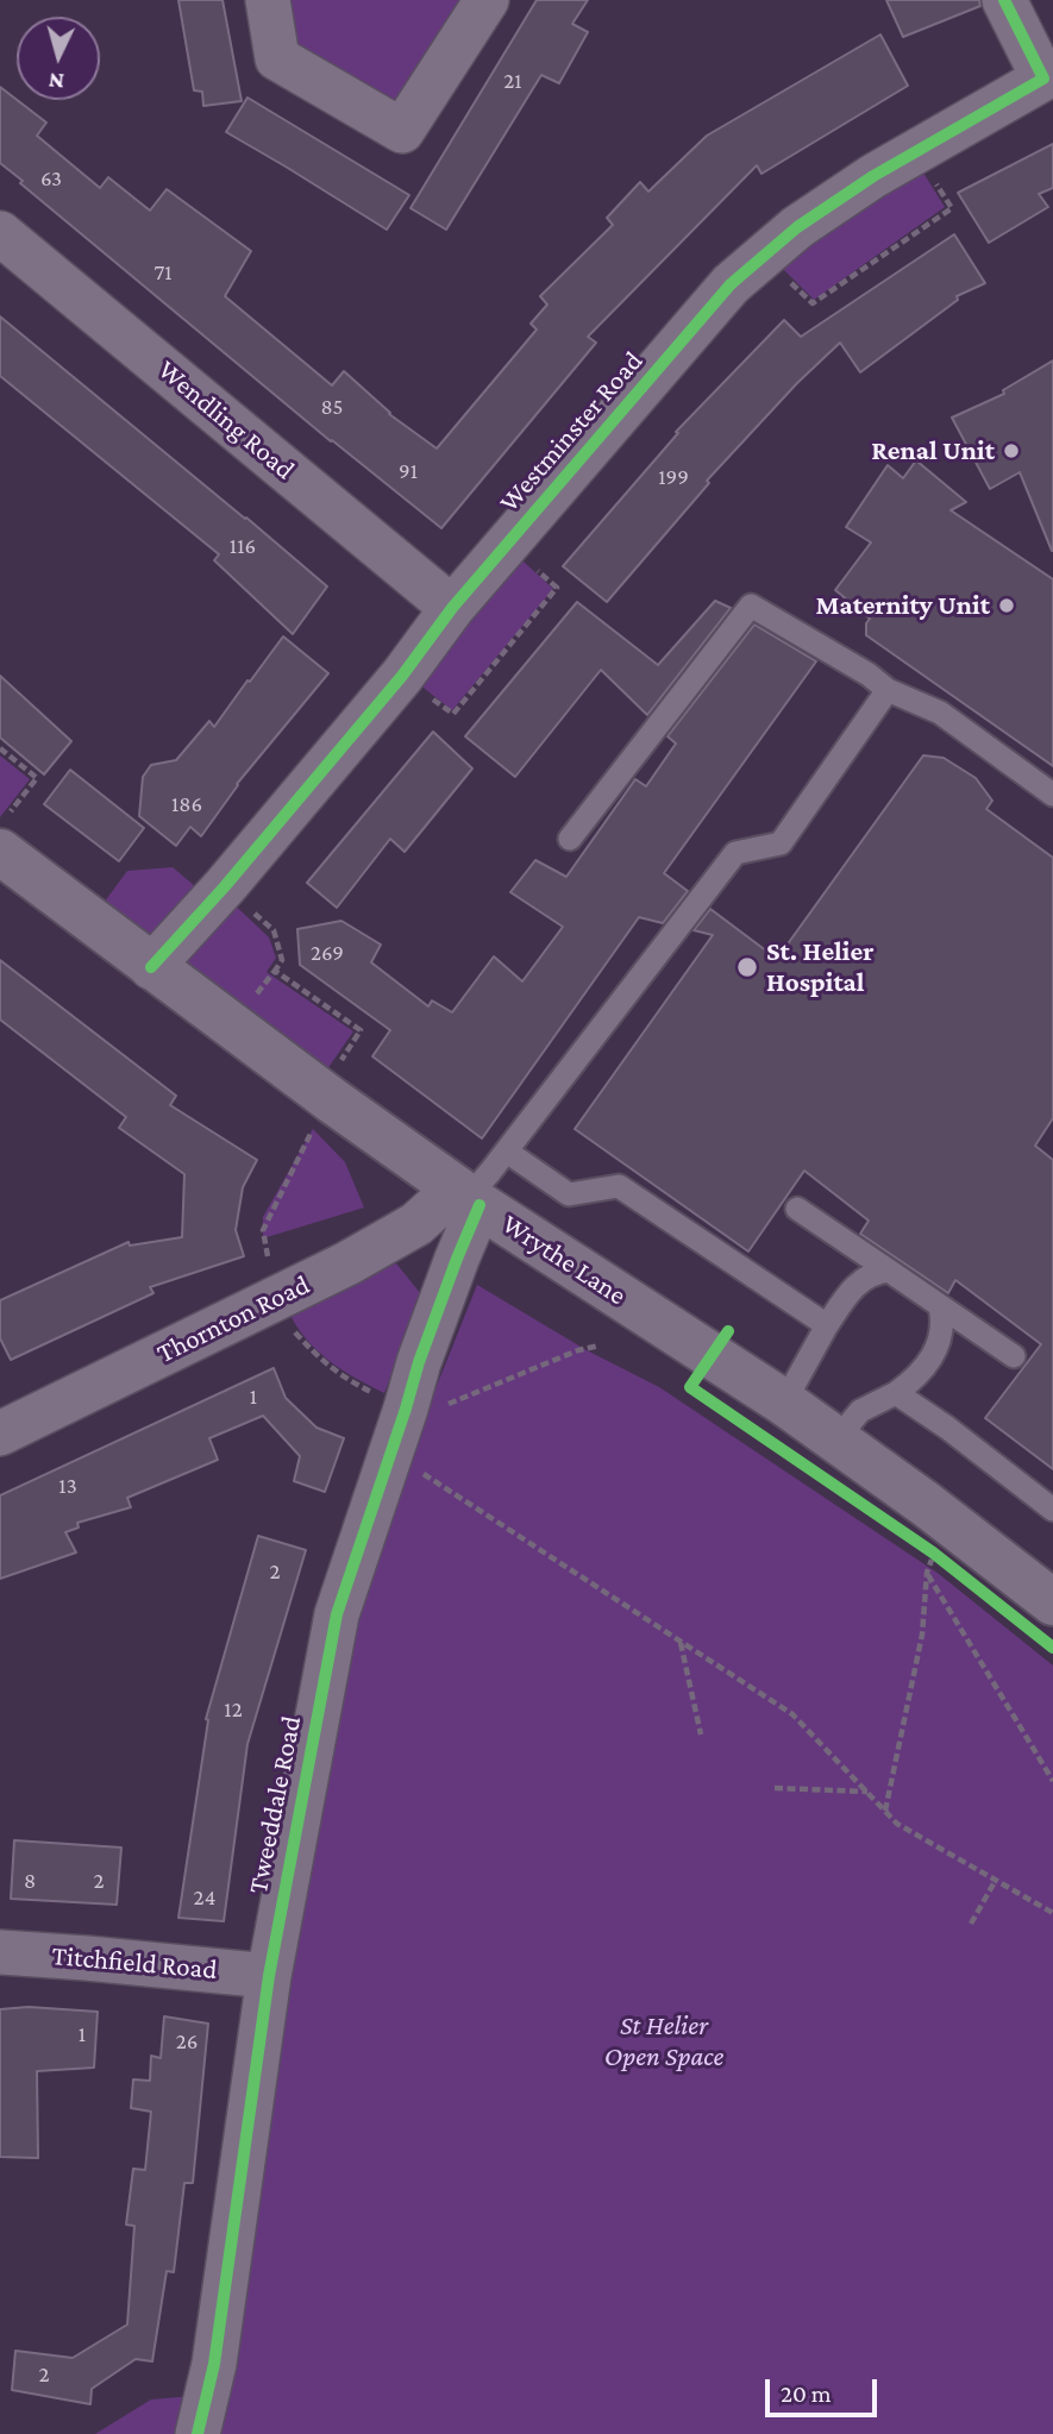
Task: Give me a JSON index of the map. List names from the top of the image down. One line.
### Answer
{"streets":{"main road":["Wrythe Lane"],"street":["Wendling Road","Westminster Road","Thornton Road","Tweeddale Road","Titchfield Road"]},"crossings":[["Wendling Road","Westminster Road"],["Westminster Road","Wrythe Lane"],["Wrythe Lane","Thornton Road"],["Wrythe Lane","Tweeddale Road"],["Thornton Road","Tweeddale Road"],["Tweeddale Road","Titchfield Road"]],"parks":["St Helier Open Space"],"places":["Renal Unit","Maternity Unit","St. Helier Hospital"],"house_numbers":["21","63","71","85","91","199","116","186","269","1","13","2","12","8","2","24","1","26","2"],"scale_bar":"20 m","north":"bottom"}
